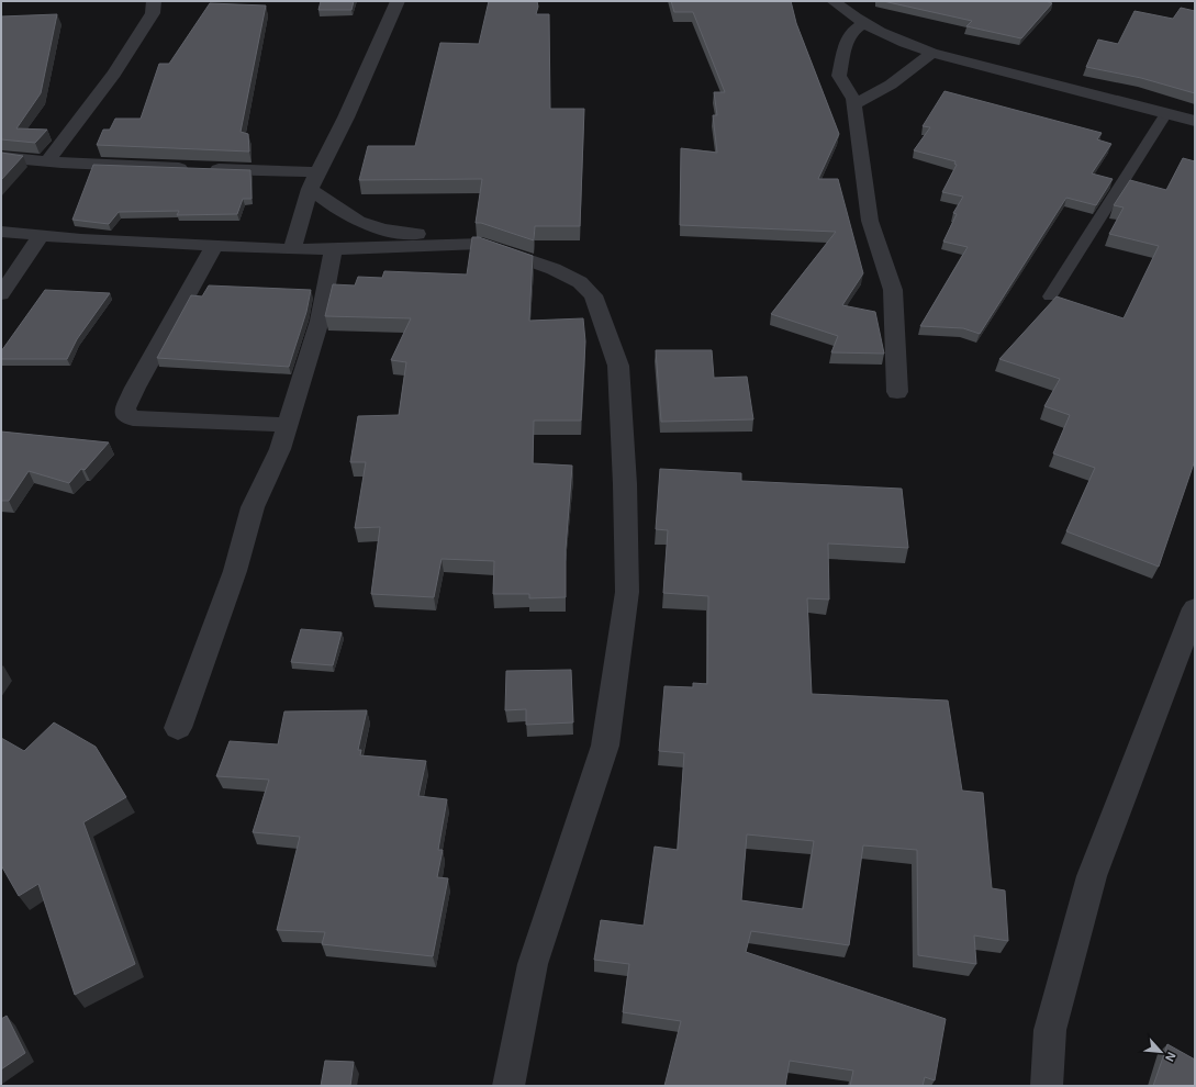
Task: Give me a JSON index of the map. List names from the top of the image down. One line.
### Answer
{"north":"bottom right"}
